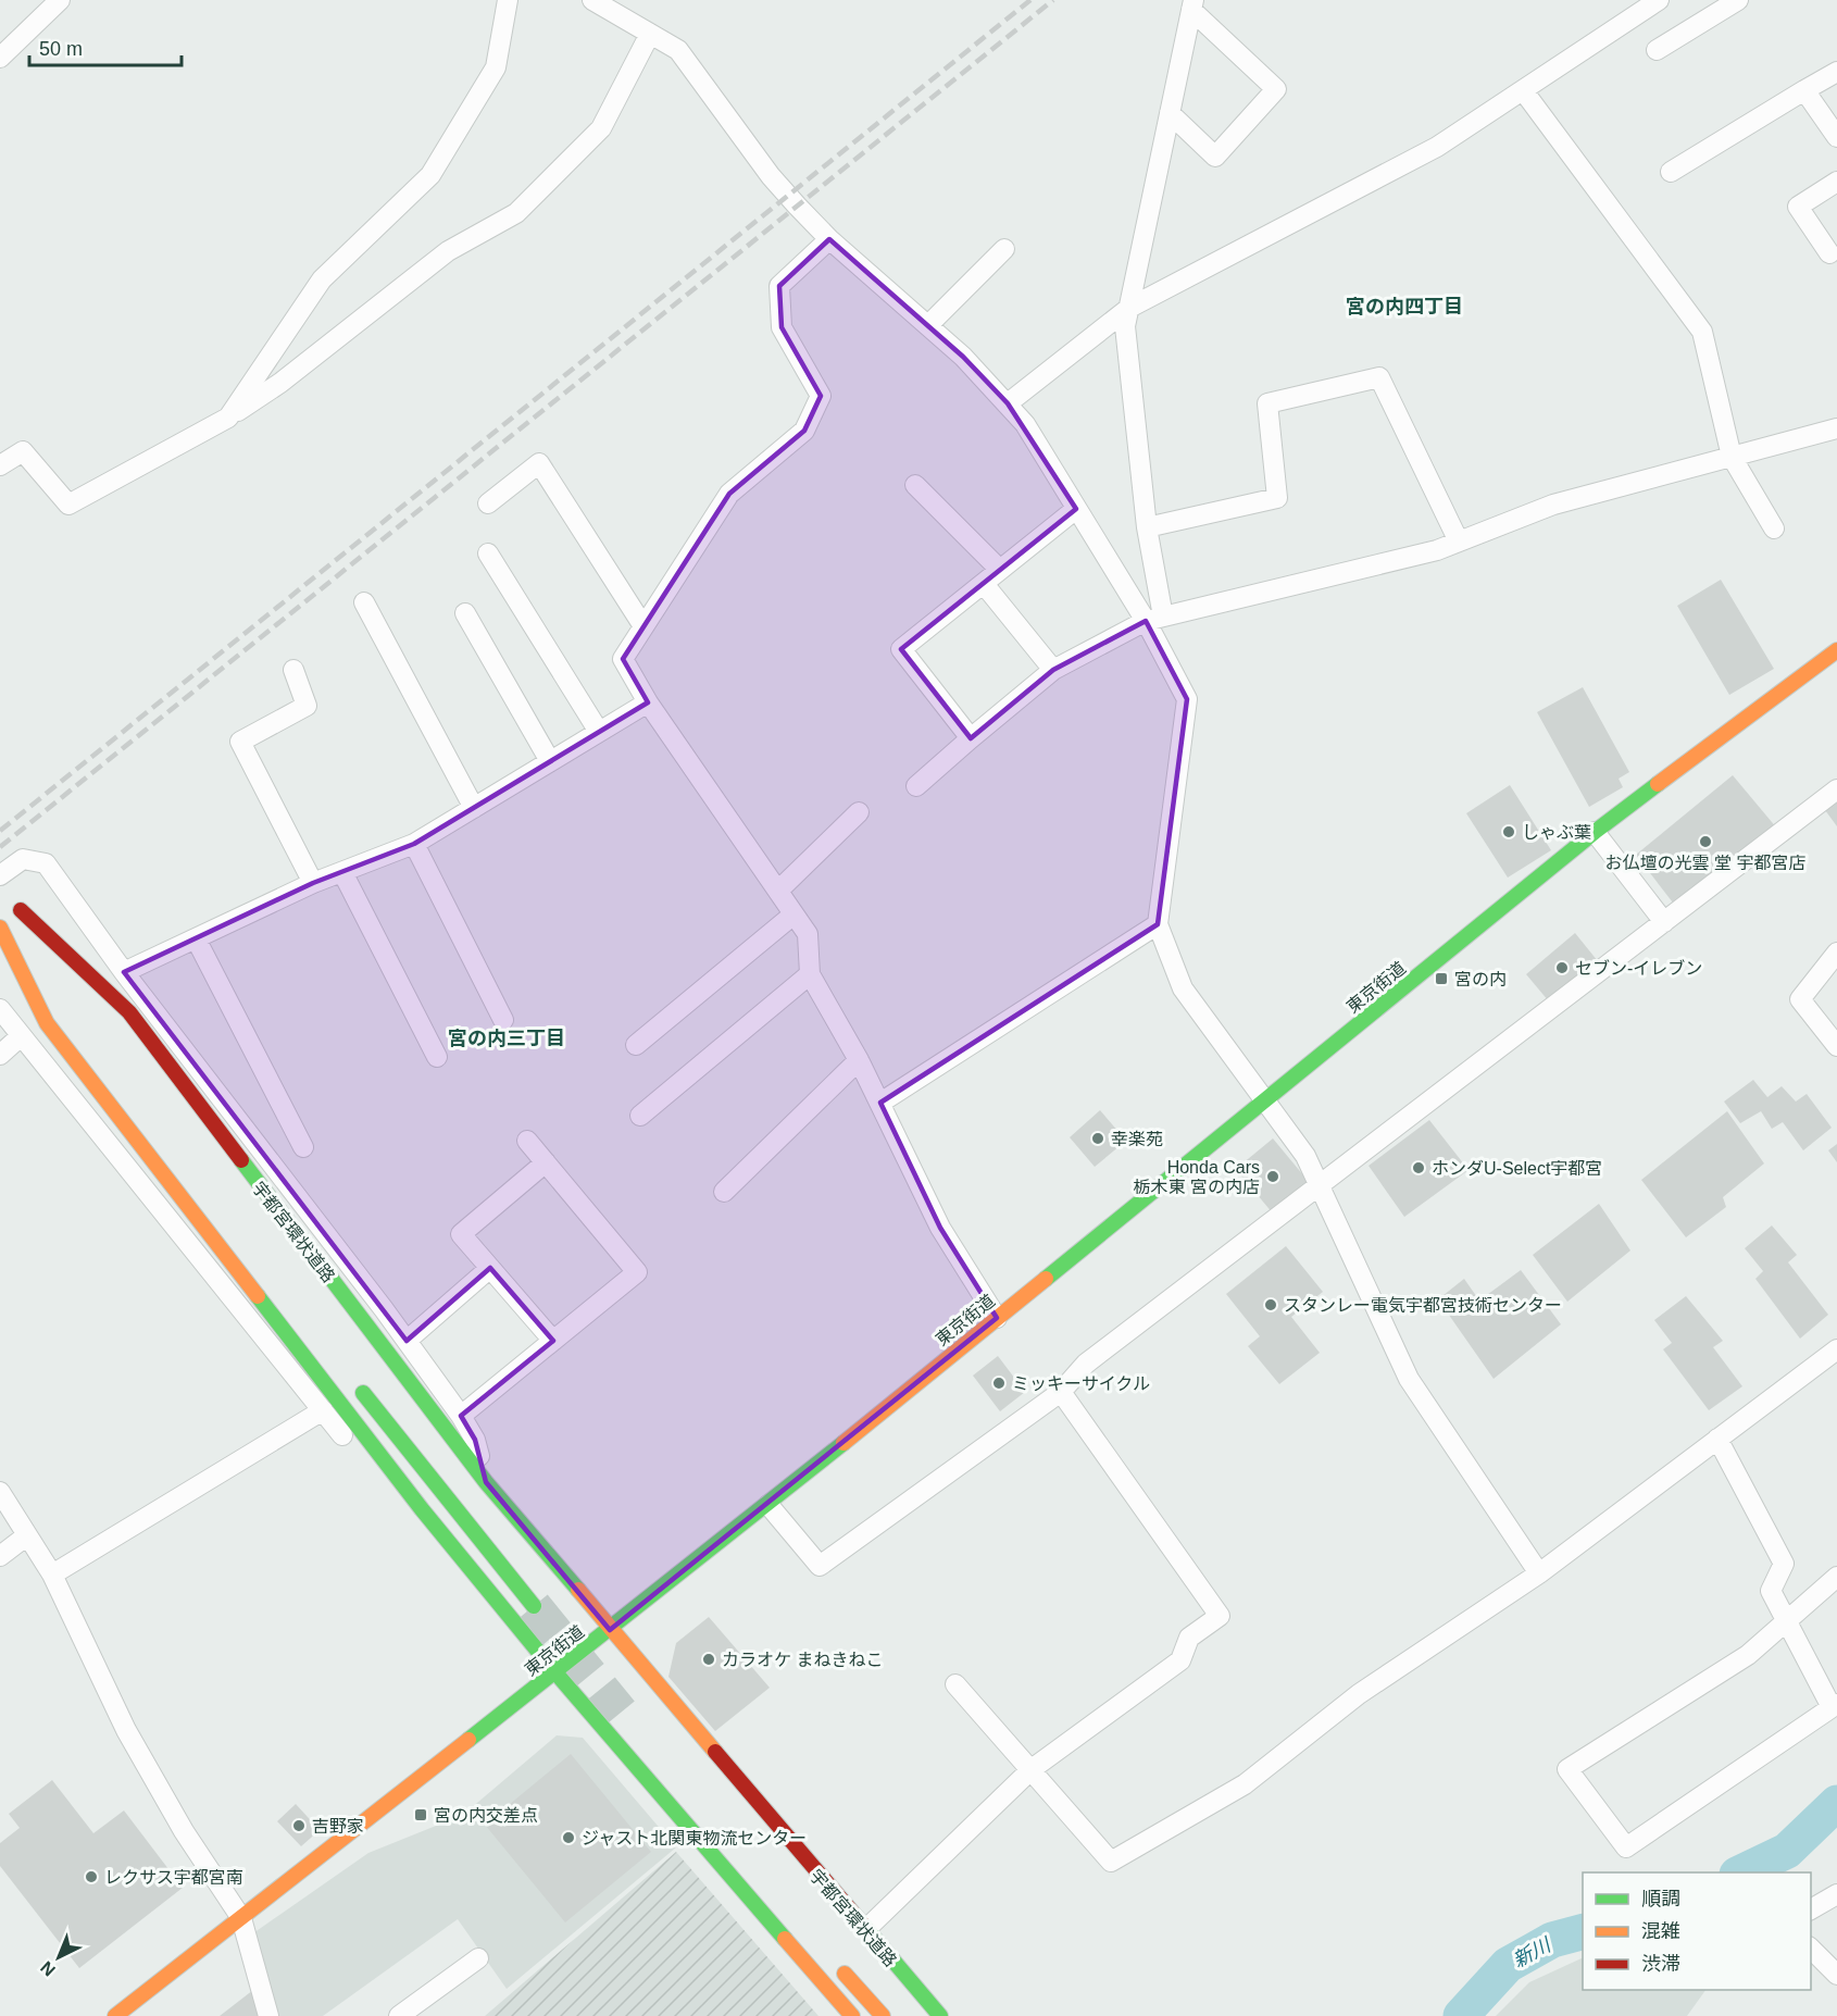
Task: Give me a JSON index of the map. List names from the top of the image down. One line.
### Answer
{"streets":{"highway":["東京街道"]},"districts":["宮の内四丁目","宮の内三丁目"],"water":["新川"],"places":{"other":["しゃぶ葉","お仏壇の光雲 堂 宇都宮店","セブン-イレブン","幸楽苑","ホンダU-Select宇都宮","Honda Cars 栃木東 宮の内店","スタンレー電気宇都宮技術センター","ミッキーサイクル","カラオケ まねきねこ","吉野家","ジャスト北関東物流センター","レクサス宇都宮南"],"transit":["宮の内","宮の内交差点"]},"legend":["順調","混雑","渋滞"],"scale_bar":"50 m","north":"bottom left"}
